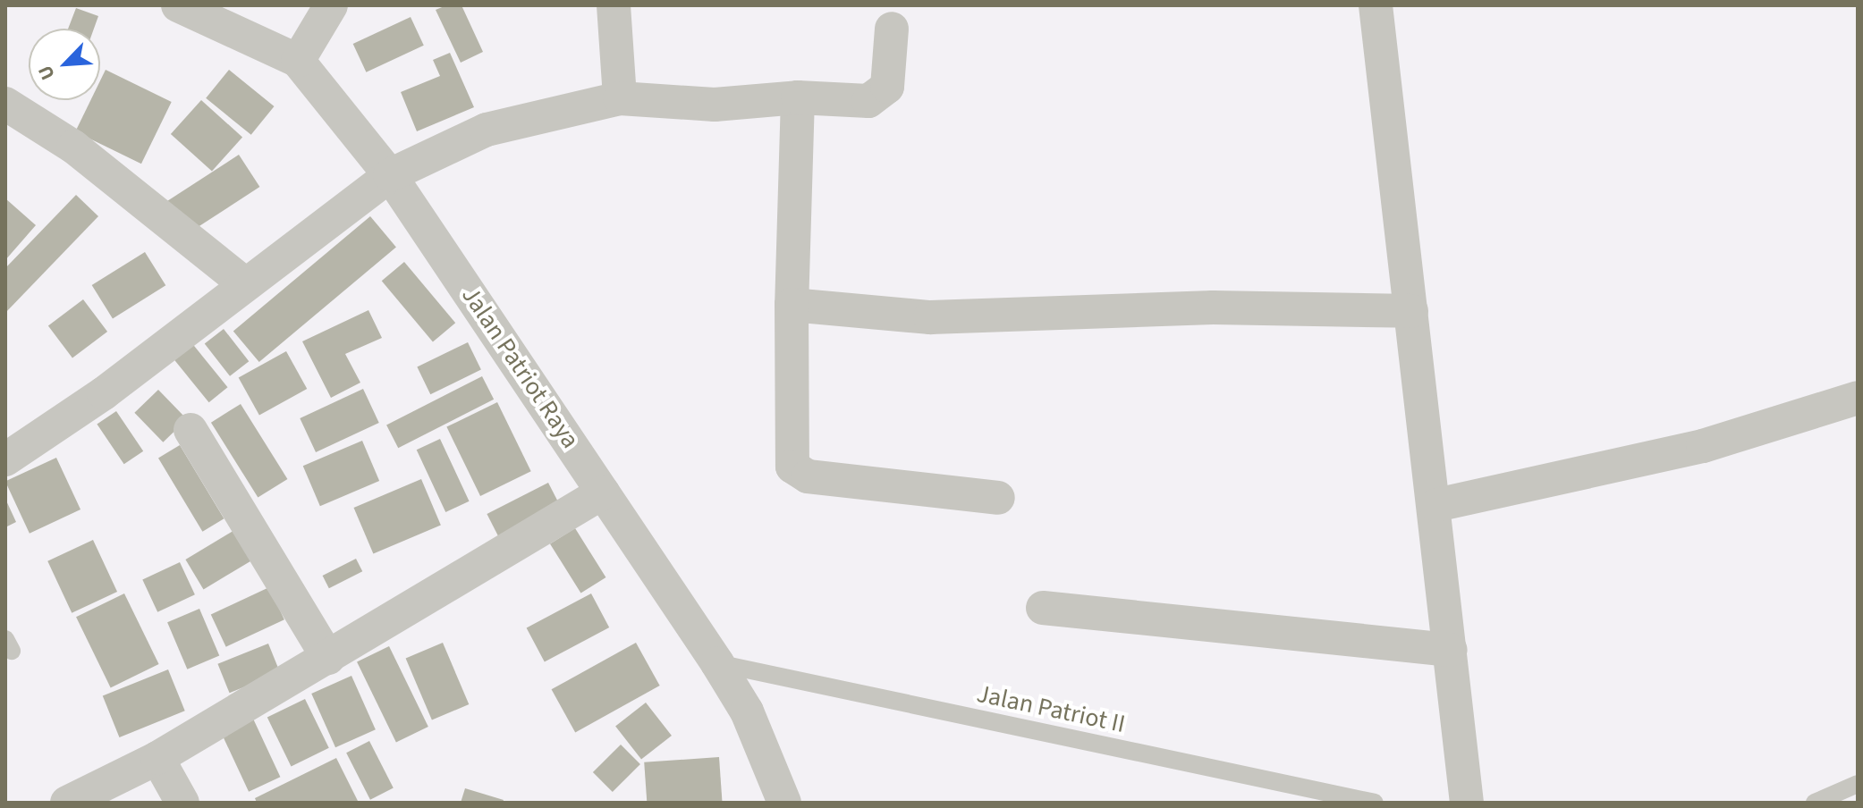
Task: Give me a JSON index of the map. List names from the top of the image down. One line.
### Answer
{"streets":{"street":["Jalan Patriot Raya"],"lane":["Jalan Patriot II"]},"crossings":[["Jalan Patriot Raya","Jalan Patriot II"]],"north":"bottom left"}
